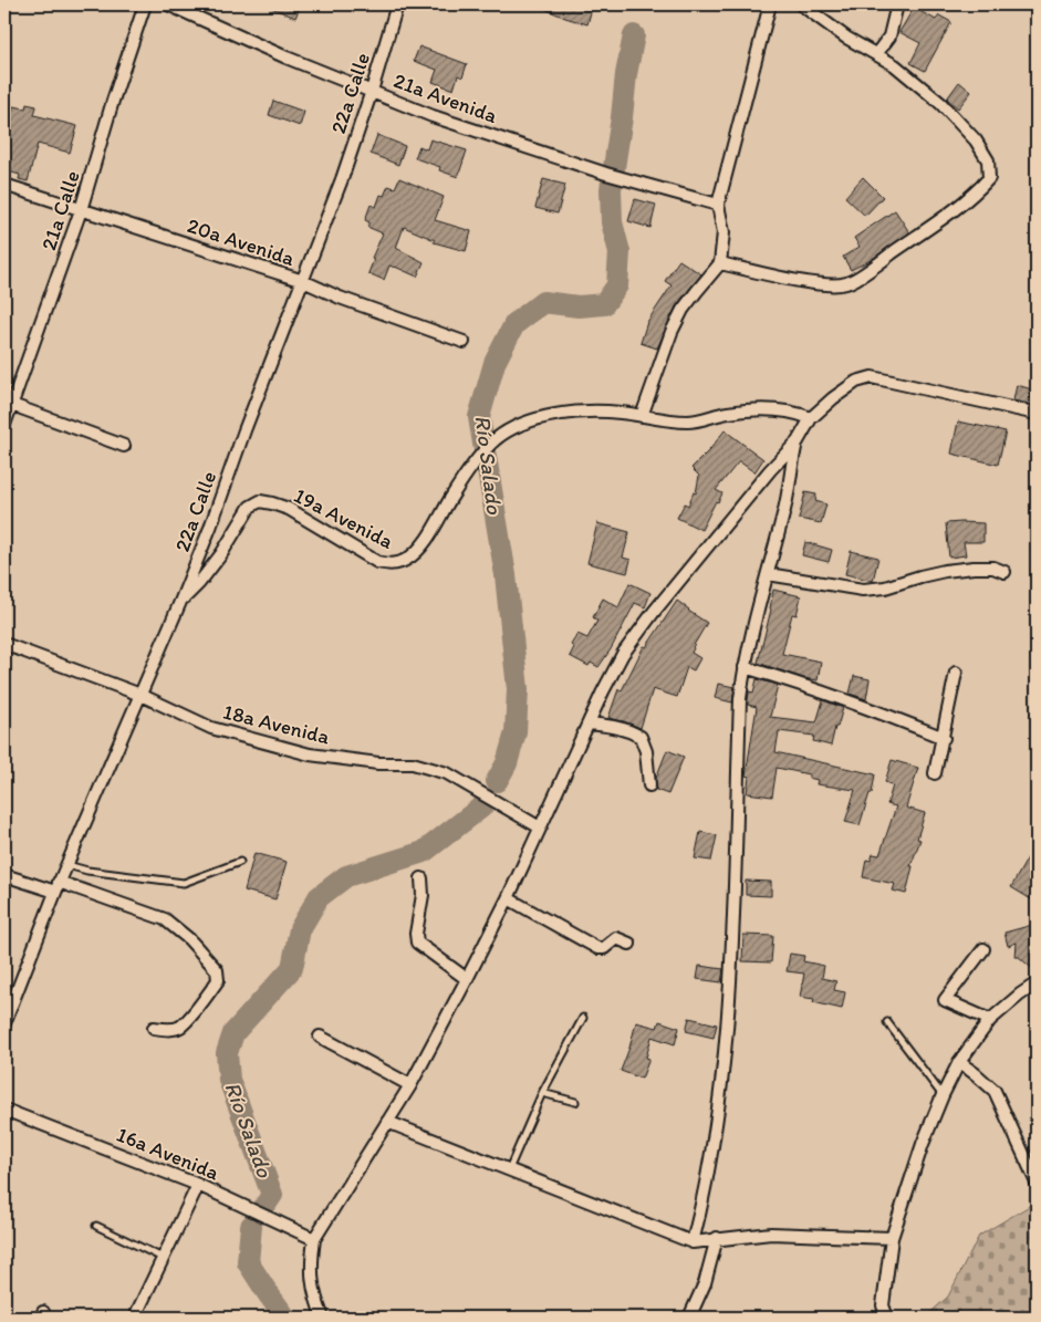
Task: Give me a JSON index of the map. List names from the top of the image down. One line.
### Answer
{"streets":{"street":["22a Calle","21a Avenida","21a Calle","20a Avenida","19a Avenida","18a Avenida","16a Avenida"]},"crossings":[["22a Calle","21a Avenida"],["22a Calle","20a Avenida"],["22a Calle","19a Avenida"],["22a Calle","18a Avenida"],["21a Calle","20a Avenida"]],"water":["Río Salado"]}
